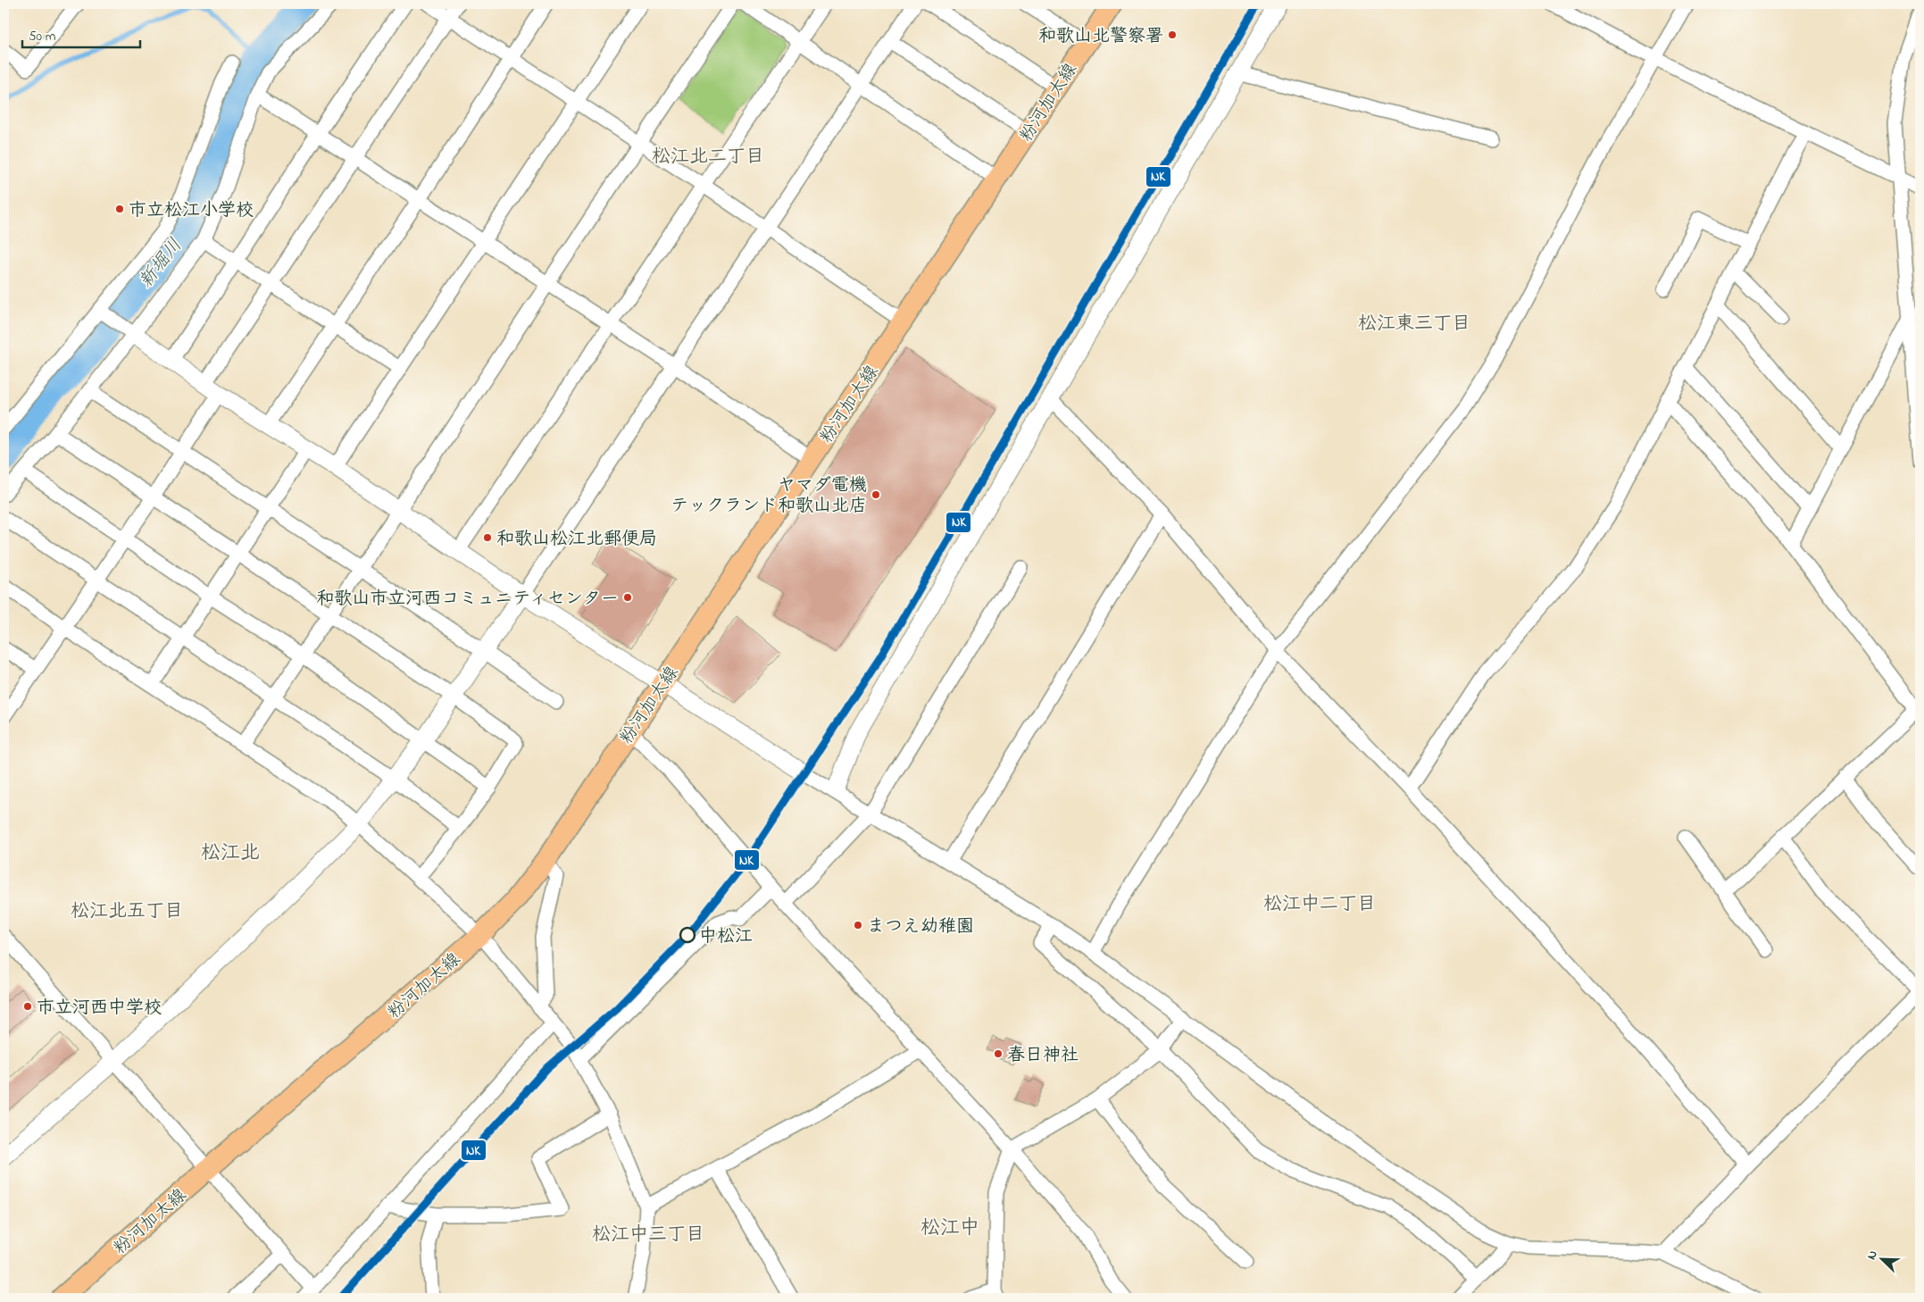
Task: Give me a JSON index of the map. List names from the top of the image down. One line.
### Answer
{"streets":{"main road":["粉河加太線"]},"districts":["松江北二丁目","松江東三丁目","松江北","松江中二丁目","松江北五丁目","松江中","松江中三丁目"],"water":["新堀川"],"places":["和歌山北警察署","市立松江小学校","ヤマダ電機 テックランド和歌山北店","和歌山松江北郵便局","和歌山市立河西コミュニティセンター","まつえ幼稚園","中松江","市立河西中学校","春日神社"],"lines":["transit line NK"],"scale_bar":"50 m","north":"top left"}
